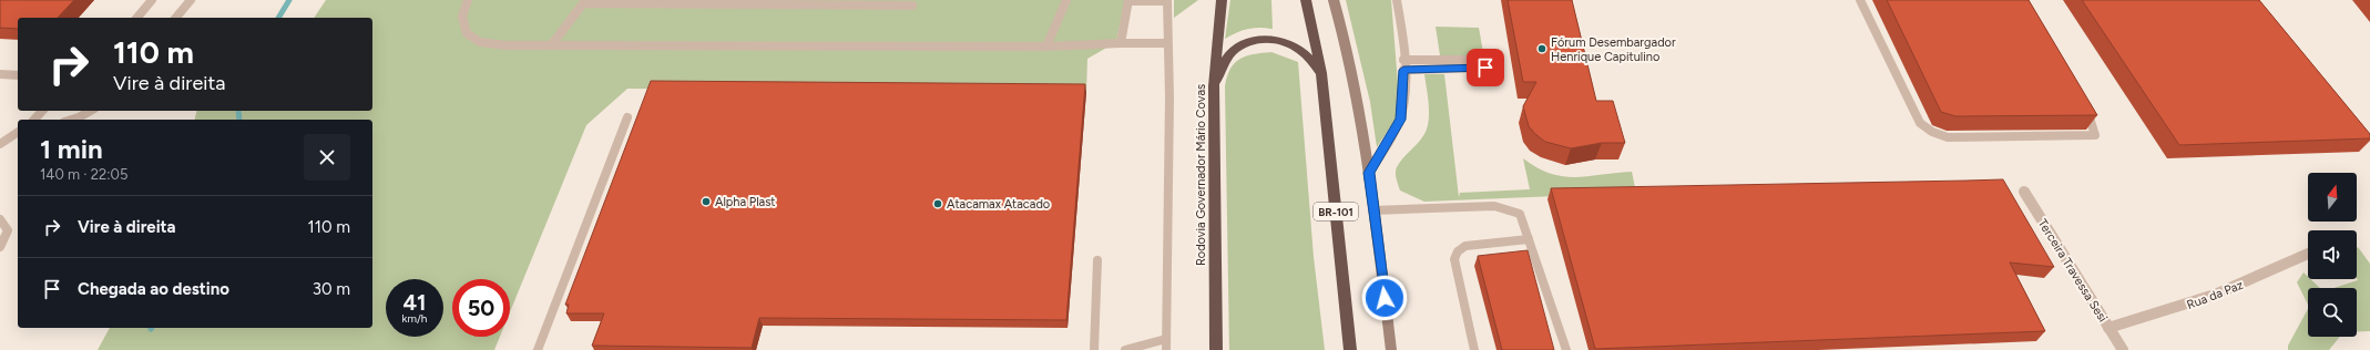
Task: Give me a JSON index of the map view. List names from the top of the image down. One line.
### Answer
{"streets":{"highway":["Rodovia Governador Mário Covas","BR-101"],"street":["Terceira Travessa Sesi","Rua da Paz"]},"crossings":[["Terceira Travessa Sesi","Rua da Paz"]],"places":["Fórum Desembargador Henrique Capitulino","Alpha Plast","Atacamax Atacado"],"north":"top","page":{"turn":["110 m","Vire à direita"],"heading":["1 min","140 m · 22:05"],"list":[{"name":"Vire à direita","value":"110 m"},{"name":"Chegada ao destino","value":"30 m"}],"speed":"41 km/h","limit":"50"}}
